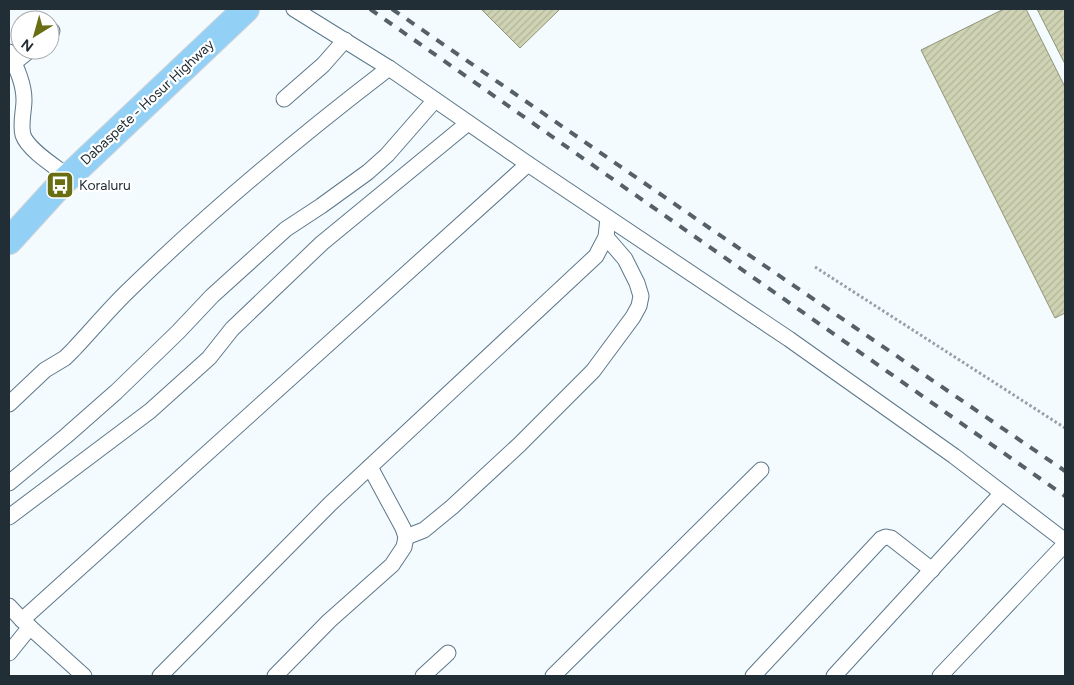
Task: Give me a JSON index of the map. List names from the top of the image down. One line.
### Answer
{"streets":{"highway":["Dabaspete - Hosur Highway"]},"places":{"bus stop":["Koraluru"]},"north":"bottom left"}
